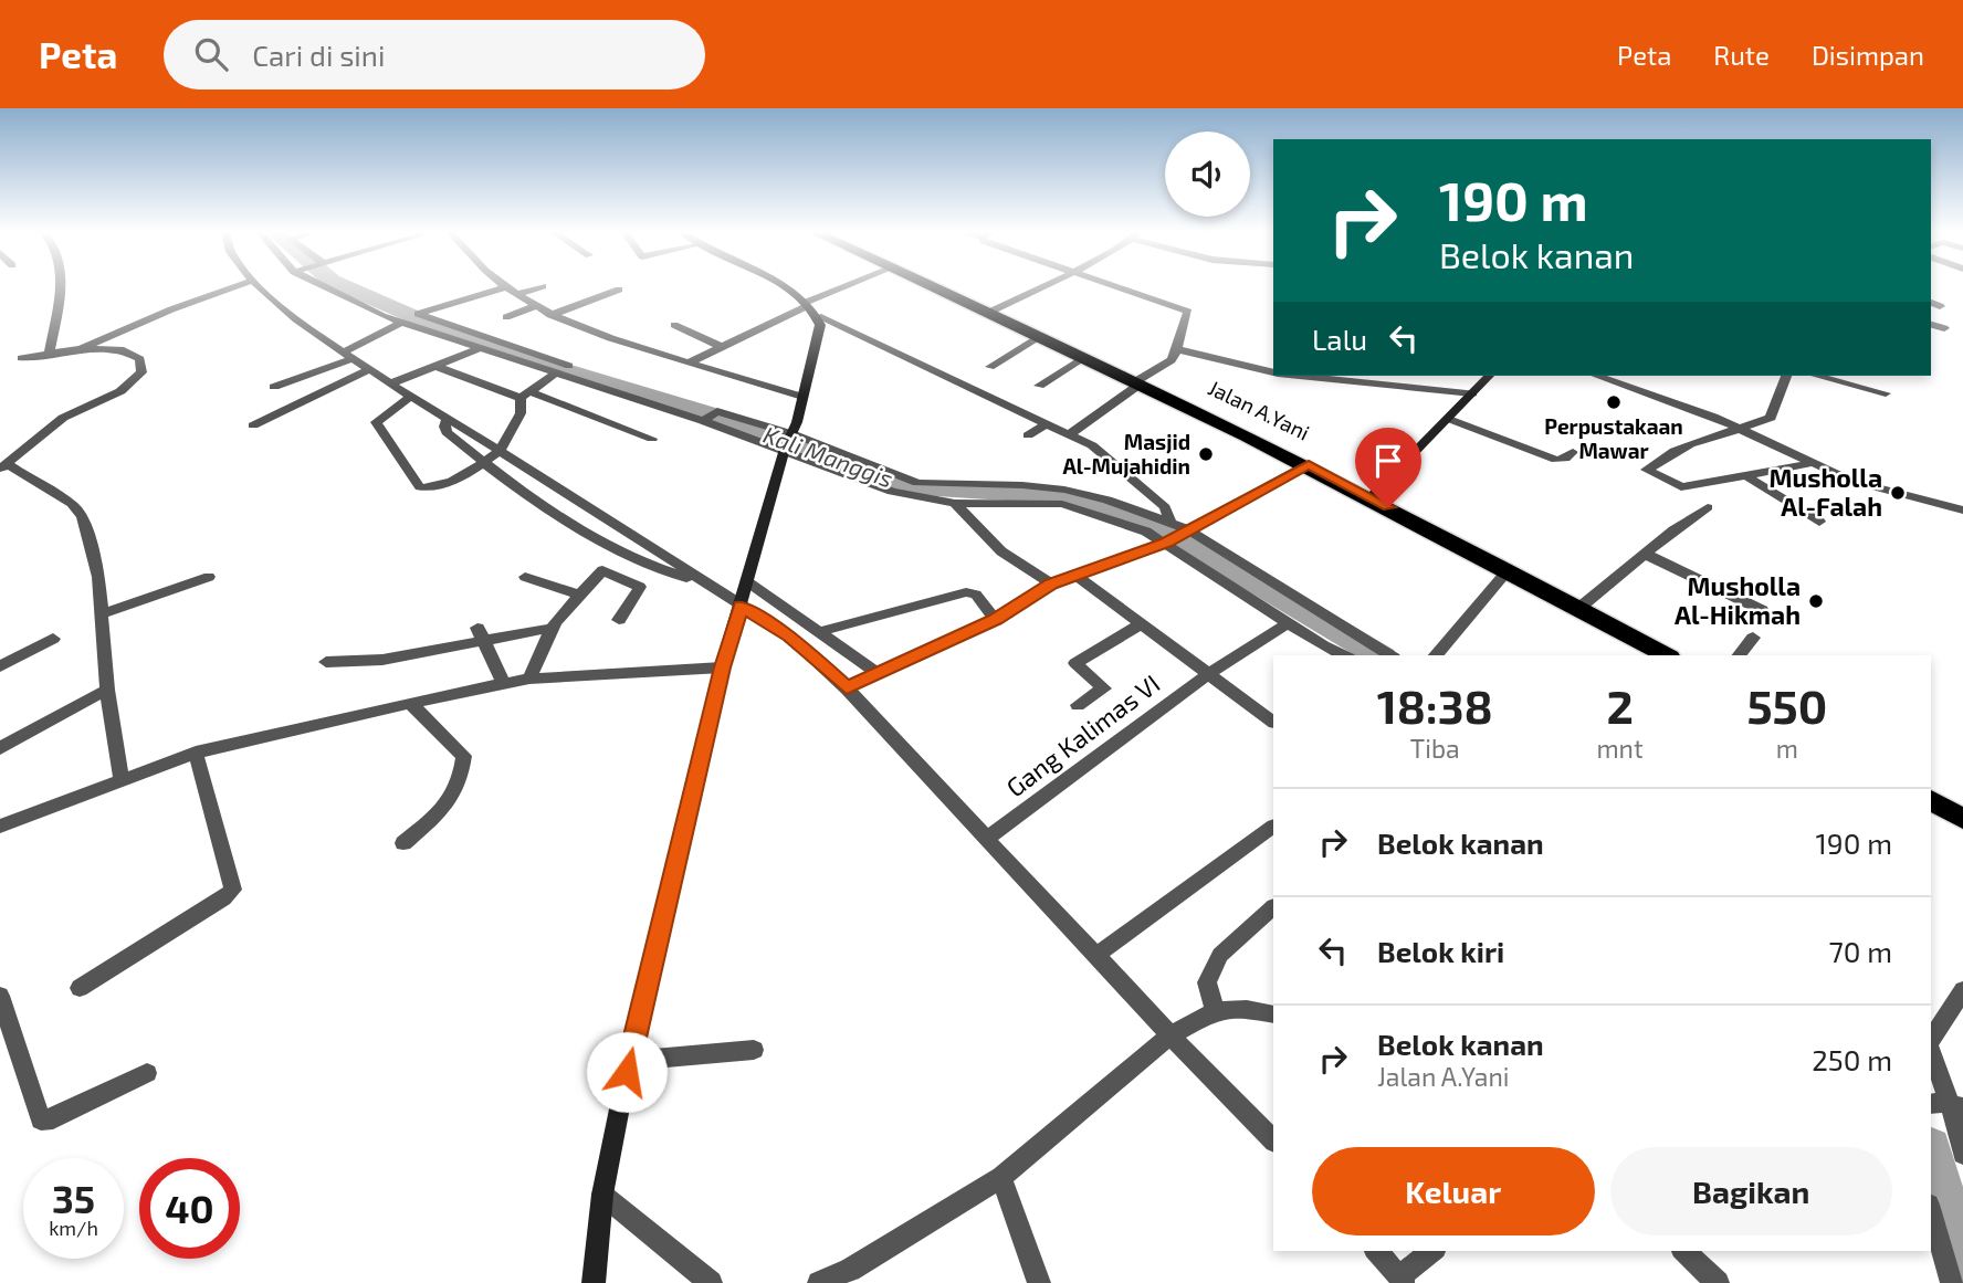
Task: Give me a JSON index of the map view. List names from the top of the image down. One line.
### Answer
{"streets":{"highway":["Jalan A.Yani"],"street":["Gang Kalimas VI"]},"water":["Kali Manggis"],"places":["Perpustakaan Mawar","Masjid Al-Mujahidin","Musholla Al-Falah","Musholla Al-Hikmah"],"page":{"header":"Peta","search":"Cari di sini","nav":["Peta","Rute","Disimpan"],"turn":["190 m","Belok kanan"],"then":"Lalu","eta":["18:38","Tiba","2","mnt","550","m"],"list":[{"name":"Belok kanan","value":"190 m"},{"name":"Belok kiri","value":"70 m"},{"name":"Belok kanan","note":"Jalan A.Yani","value":"250 m"}],"buttons":["Keluar","Bagikan"],"speed":"35 km/h","limit":"40"}}
